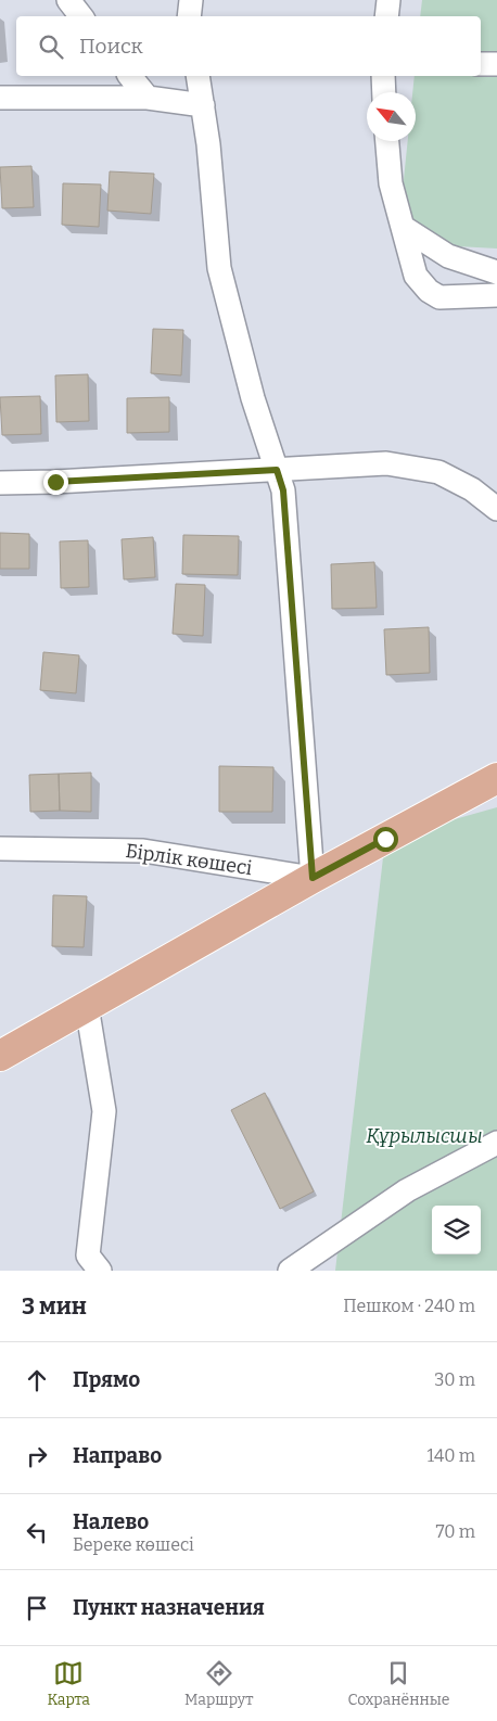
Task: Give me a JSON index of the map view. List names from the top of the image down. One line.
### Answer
{"streets":{"street":["Бірлік көшесі"]},"parks":["Құрылысшы"],"north":"top left","page":{"search":"Поиск","heading":["3 мин","Пешком · 240 m"],"list":[["Прямо","30 m"],["Направо","140 m"],["Налево","Береке көшесі","70 m"],"Пункт назначения"],"nav":["Карта","Маршрут","Сохранённые"]}}
